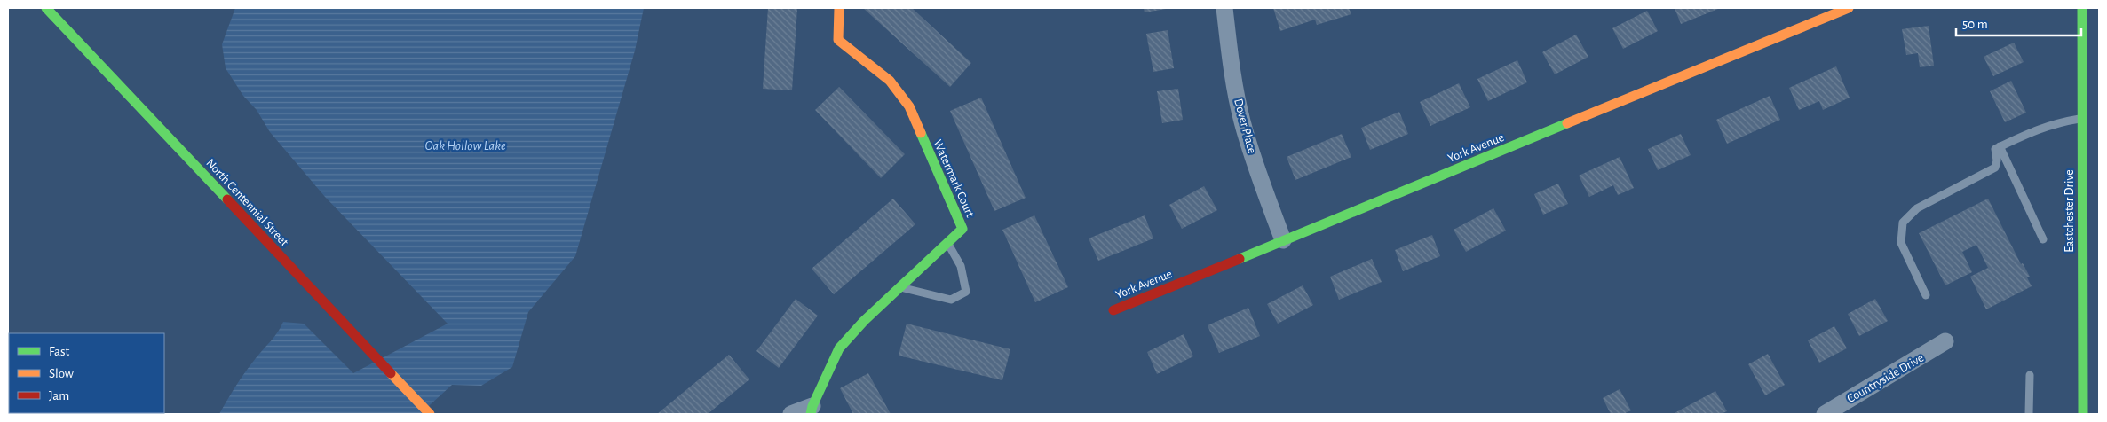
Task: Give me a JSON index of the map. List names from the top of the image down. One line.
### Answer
{"streets":{"street":["Dover Place","York Avenue","Watermark Court","North Centennial Street","Eastchester Drive","Countryside Drive"]},"crossings":[["Dover Place","York Avenue"]],"water":["Oak Hollow Lake"],"legend":["Fast","Slow","Jam"],"scale_bar":"50 m"}
